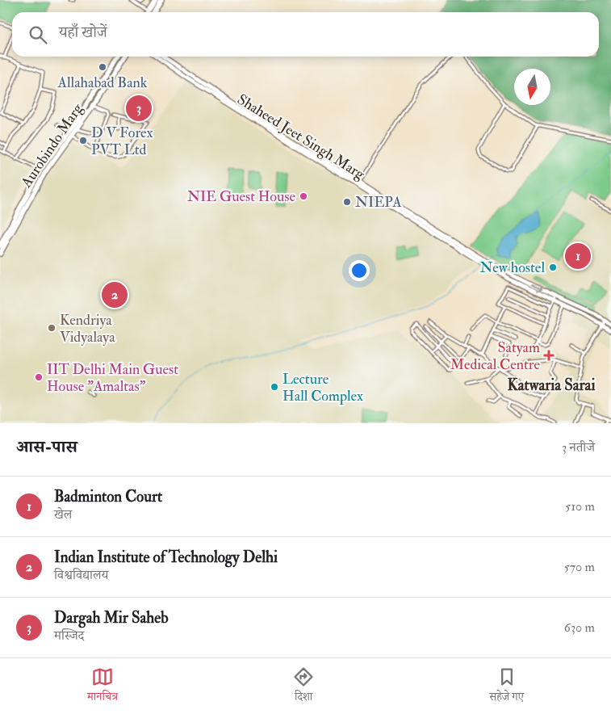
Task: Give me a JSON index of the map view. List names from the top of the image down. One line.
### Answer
{"streets":{"highway":["Aurobindo Marg"],"main road":["Shaheed Jeet Singh Marg"]},"districts":["Katwaria Sarai"],"places":{"other":["Allahabad Bank","D V Forex PVT Ltd","NIE Guest House","NIEPA","New hostel","Kendriya Vidyalaya","IIT Delhi Main Guest House \"Amaltas\"","Lecture Hall Complex"],"health":["Satyam Medical Centre"]},"north":"bottom","page":{"search":"यहाँ खोजें","pins":["3","1","2"],"heading":["आस-पास","3 नतीजे"],"list":[{"mark":"1","name":"Badminton Court","note":"खेल","value":"510 m"},{"mark":"2","name":"Indian Institute of Technology Delhi","note":"विश्वविद्यालय","value":"570 m"},{"mark":"3","name":"Dargah Mir Saheb","note":"मस्जिद","value":"630 m"}],"nav":["मानचित्र","दिशा","सहेजे गए"]}}
